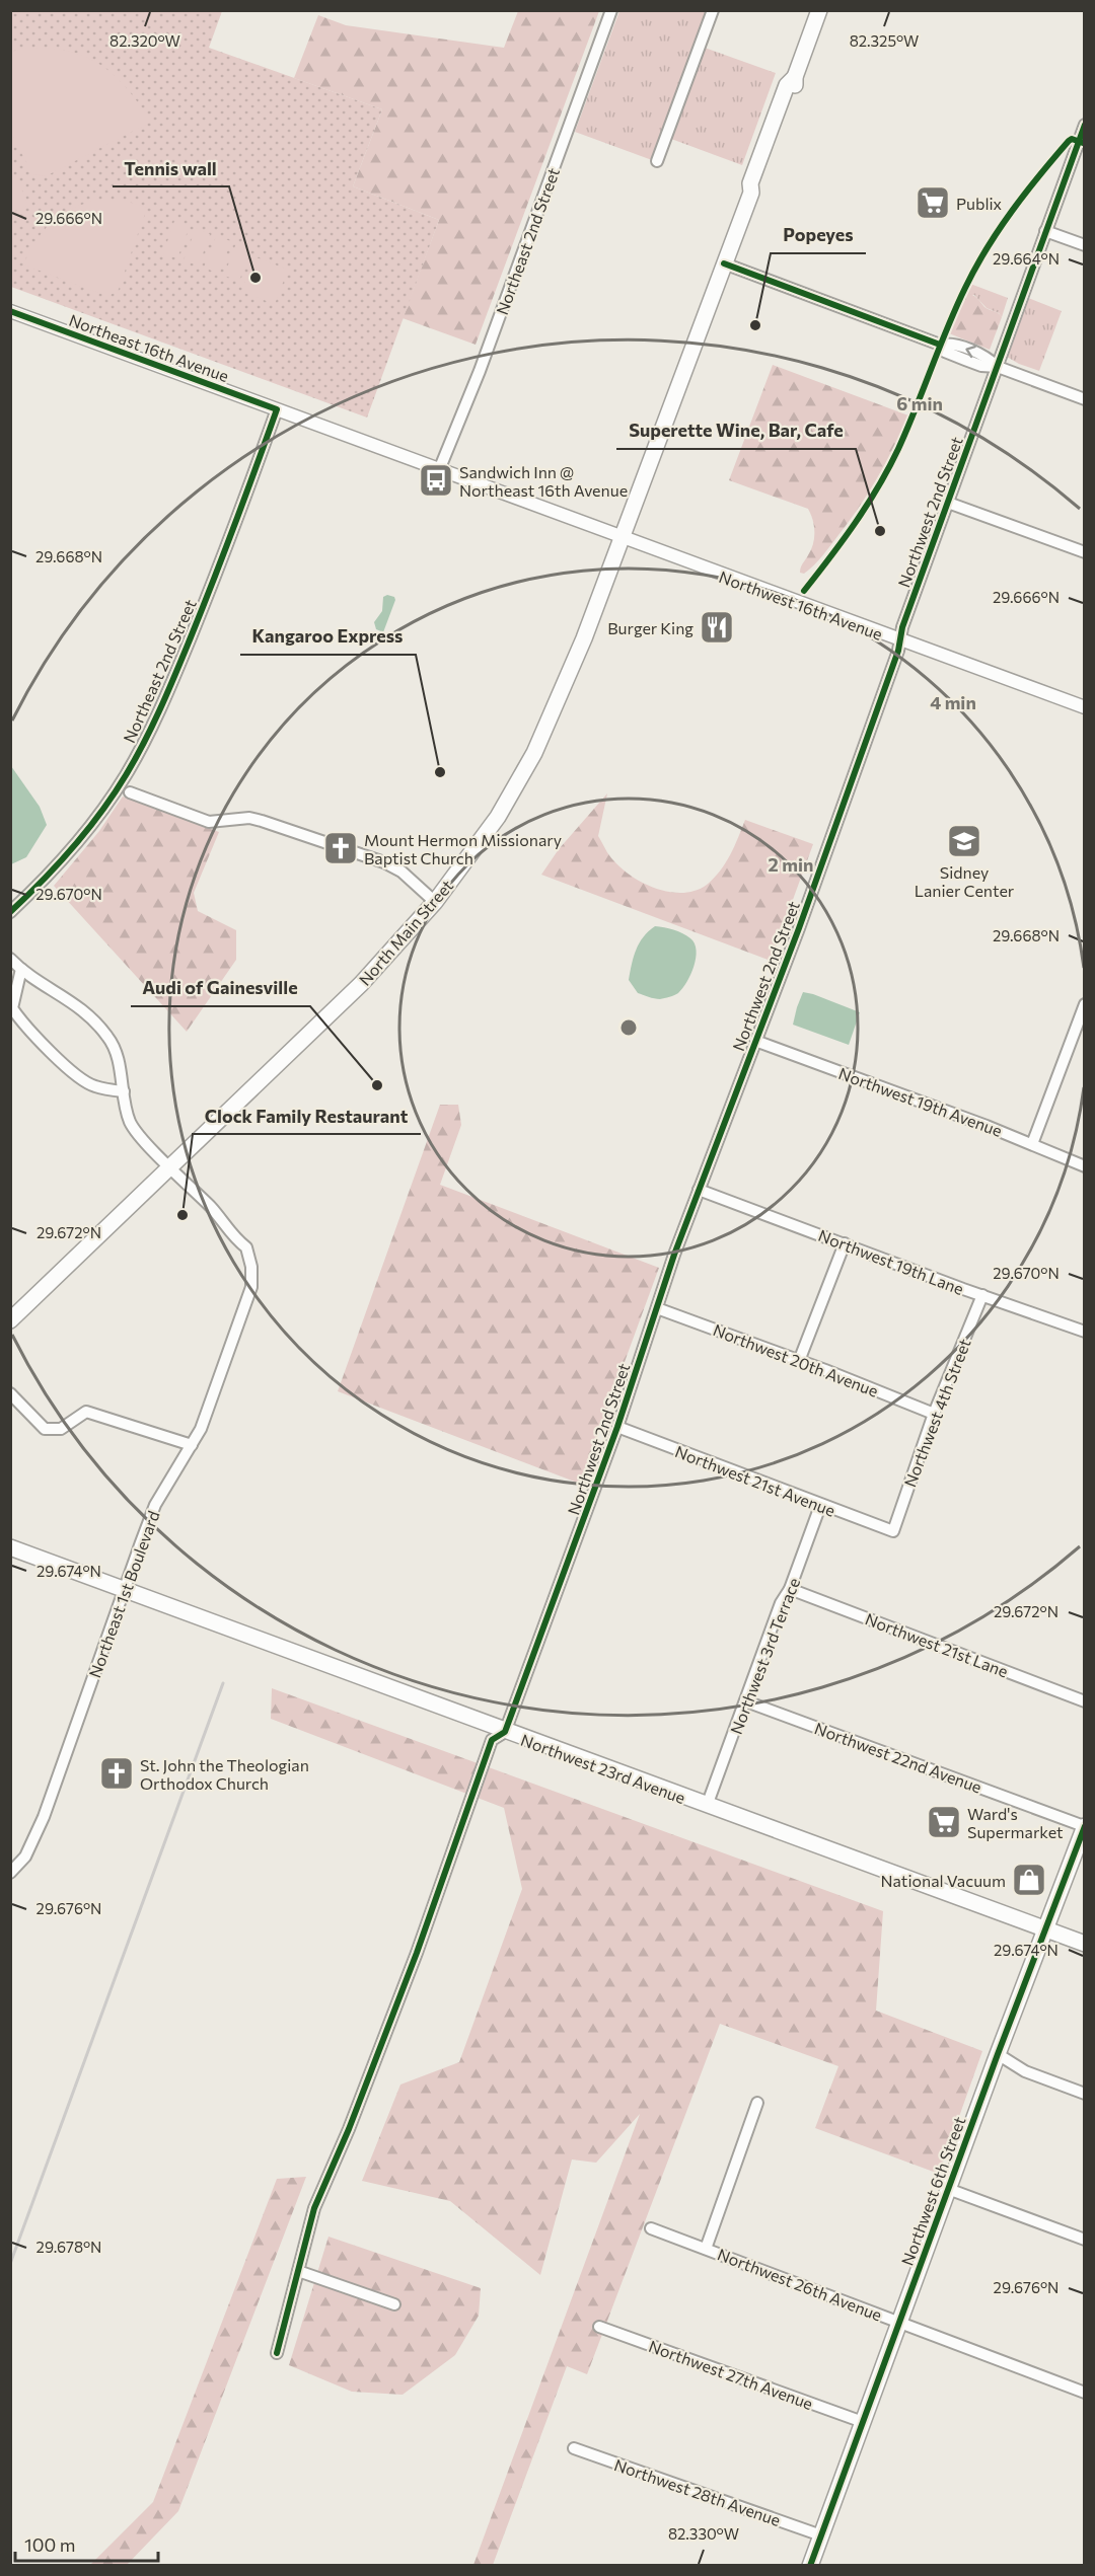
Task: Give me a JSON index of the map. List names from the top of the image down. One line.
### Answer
{"streets":{"main road":["North Main Street","Northwest 23rd Avenue","Northwest 6th Street"],"street":["Northeast 2nd Street","Northeast 16th Avenue","Northwest 2nd Street","Northwest 16th Avenue","Northwest 19th Avenue","Northwest 19th Lane","Northwest 20th Avenue","Northwest 4th Street","Northwest 21st Avenue","Northeast 1st Boulevard","Northwest 21st Lane","Northwest 3rd Terrace","Northwest 22nd Avenue","Northwest 26th Avenue","Northwest 27th Avenue","Northwest 28th Avenue"]},"crossings":[["Northeast 2nd Street","Northeast 16th Avenue"],["Northeast 16th Avenue","Northwest 16th Avenue"],["Northeast 16th Avenue","North Main Street"],["Northwest 2nd Street","Northwest 16th Avenue"],["Northwest 2nd Street","Northwest 19th Avenue"],["Northwest 2nd Street","Northwest 19th Lane"],["Northwest 2nd Street","Northwest 20th Avenue"],["Northwest 2nd Street","Northwest 21st Avenue"],["Northwest 2nd Street","Northwest 23rd Avenue"],["Northwest 16th Avenue","North Main Street"],["North Main Street","Northeast 1st Boulevard"],["Northwest 19th Lane","Northwest 4th Street"],["Northwest 20th Avenue","Northwest 4th Street"],["Northwest 4th Street","Northwest 21st Avenue"],["Northwest 21st Avenue","Northwest 3rd Terrace"],["Northeast 1st Boulevard","Northwest 23rd Avenue"],["Northwest 21st Lane","Northwest 3rd Terrace"],["Northwest 3rd Terrace","Northwest 22nd Avenue"],["Northwest 3rd Terrace","Northwest 23rd Avenue"],["Northwest 22nd Avenue","Northwest 6th Street"],["Northwest 23rd Avenue","Northwest 6th Street"],["Northwest 6th Street","Northwest 26th Avenue"],["Northwest 6th Street","Northwest 27th Avenue"],["Northwest 6th Street","Northwest 28th Avenue"]],"places":{"supermarket":["Publix","Ward's Supermarket"],"other":["Tennis wall","Popeyes","Superette Wine, Bar, Cafe","Kangaroo Express","Audi of Gainesville","Clock Family Restaurant"],"bus stop":["Sandwich Inn @ Northeast 16th Avenue"],"restaurant":["Burger King"],"school or university":["Sidney Lanier Center"],"church":["Mount Hermon Missionary Baptist Church","St. John the Theologian Orthodox Church"],"shop":["National Vacuum"]},"scale_bar":"100 m","coordinates":["82.320°W","82.325°W","29.666°N","29.664°N","29.668°N","29.670°N","29.672°N","29.674°N","29.676°N","29.678°N","82.330°W"],"rings":["6 min","4 min","2 min"]}
